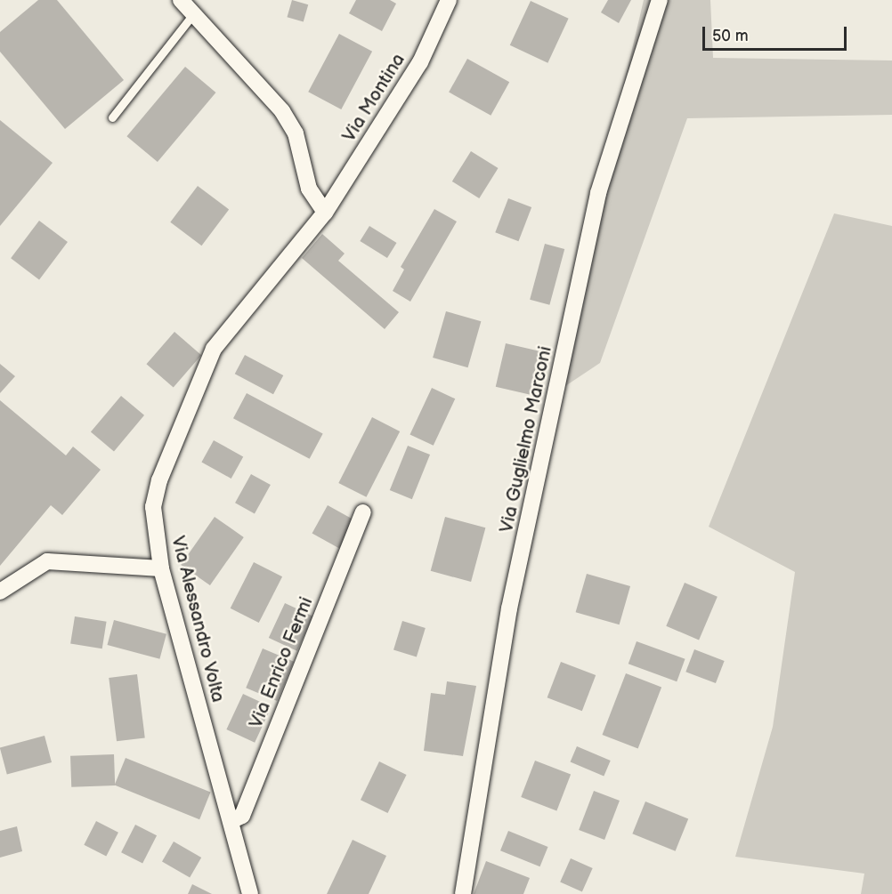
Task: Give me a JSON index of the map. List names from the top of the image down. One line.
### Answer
{"streets":{"street":["Via Montina","Via Guglielmo Marconi","Via Alessandro Volta","Via Enrico Fermi"]},"crossings":[["Via Montina","Via Alessandro Volta"],["Via Alessandro Volta","Via Enrico Fermi"]],"scale_bar":"50 m"}
